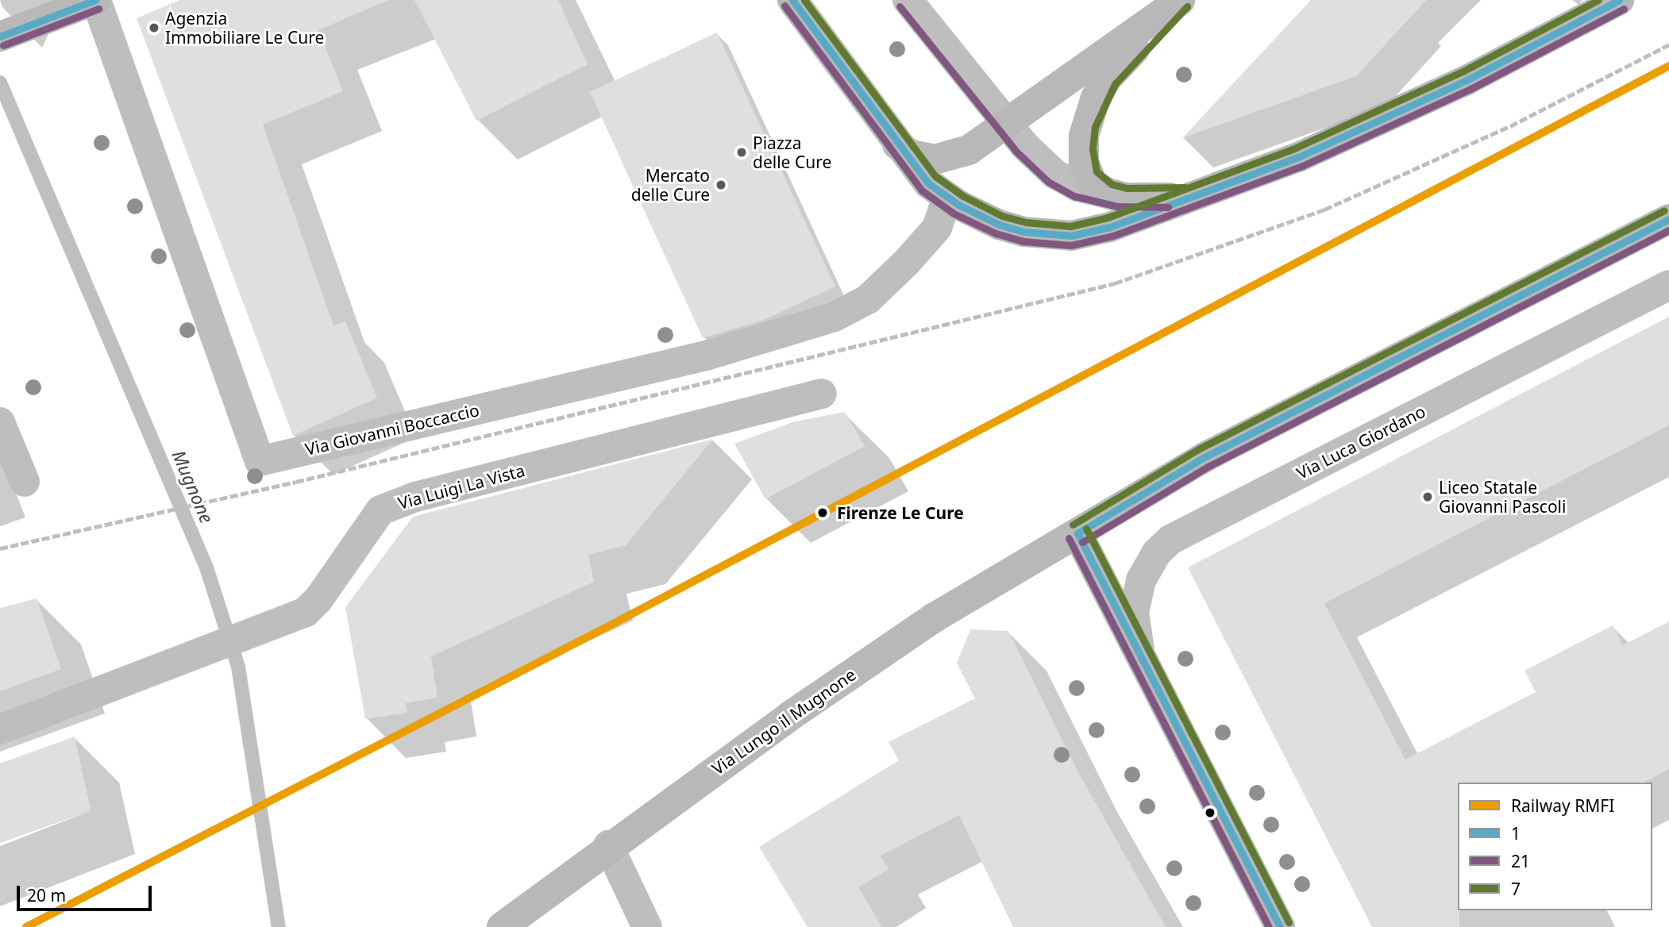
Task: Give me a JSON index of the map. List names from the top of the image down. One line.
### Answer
{"streets":{"main road":["Via Lungo il Mugnone"],"street":["Via Giovanni Boccaccio","Via Luca Giordano","Via Luigi La Vista"]},"water":["Mugnone"],"places":["Agenzia Immobiliare Le Cure","Piazza delle Cure","Mercato delle Cure","Liceo Statale Giovanni Pascoli","Firenze Le Cure"],"lines":["transit line 1","transit line 7","transit line 21","rail line RMFI"],"legend":["Railway RMFI","1","21","7"],"scale_bar":"20 m"}
